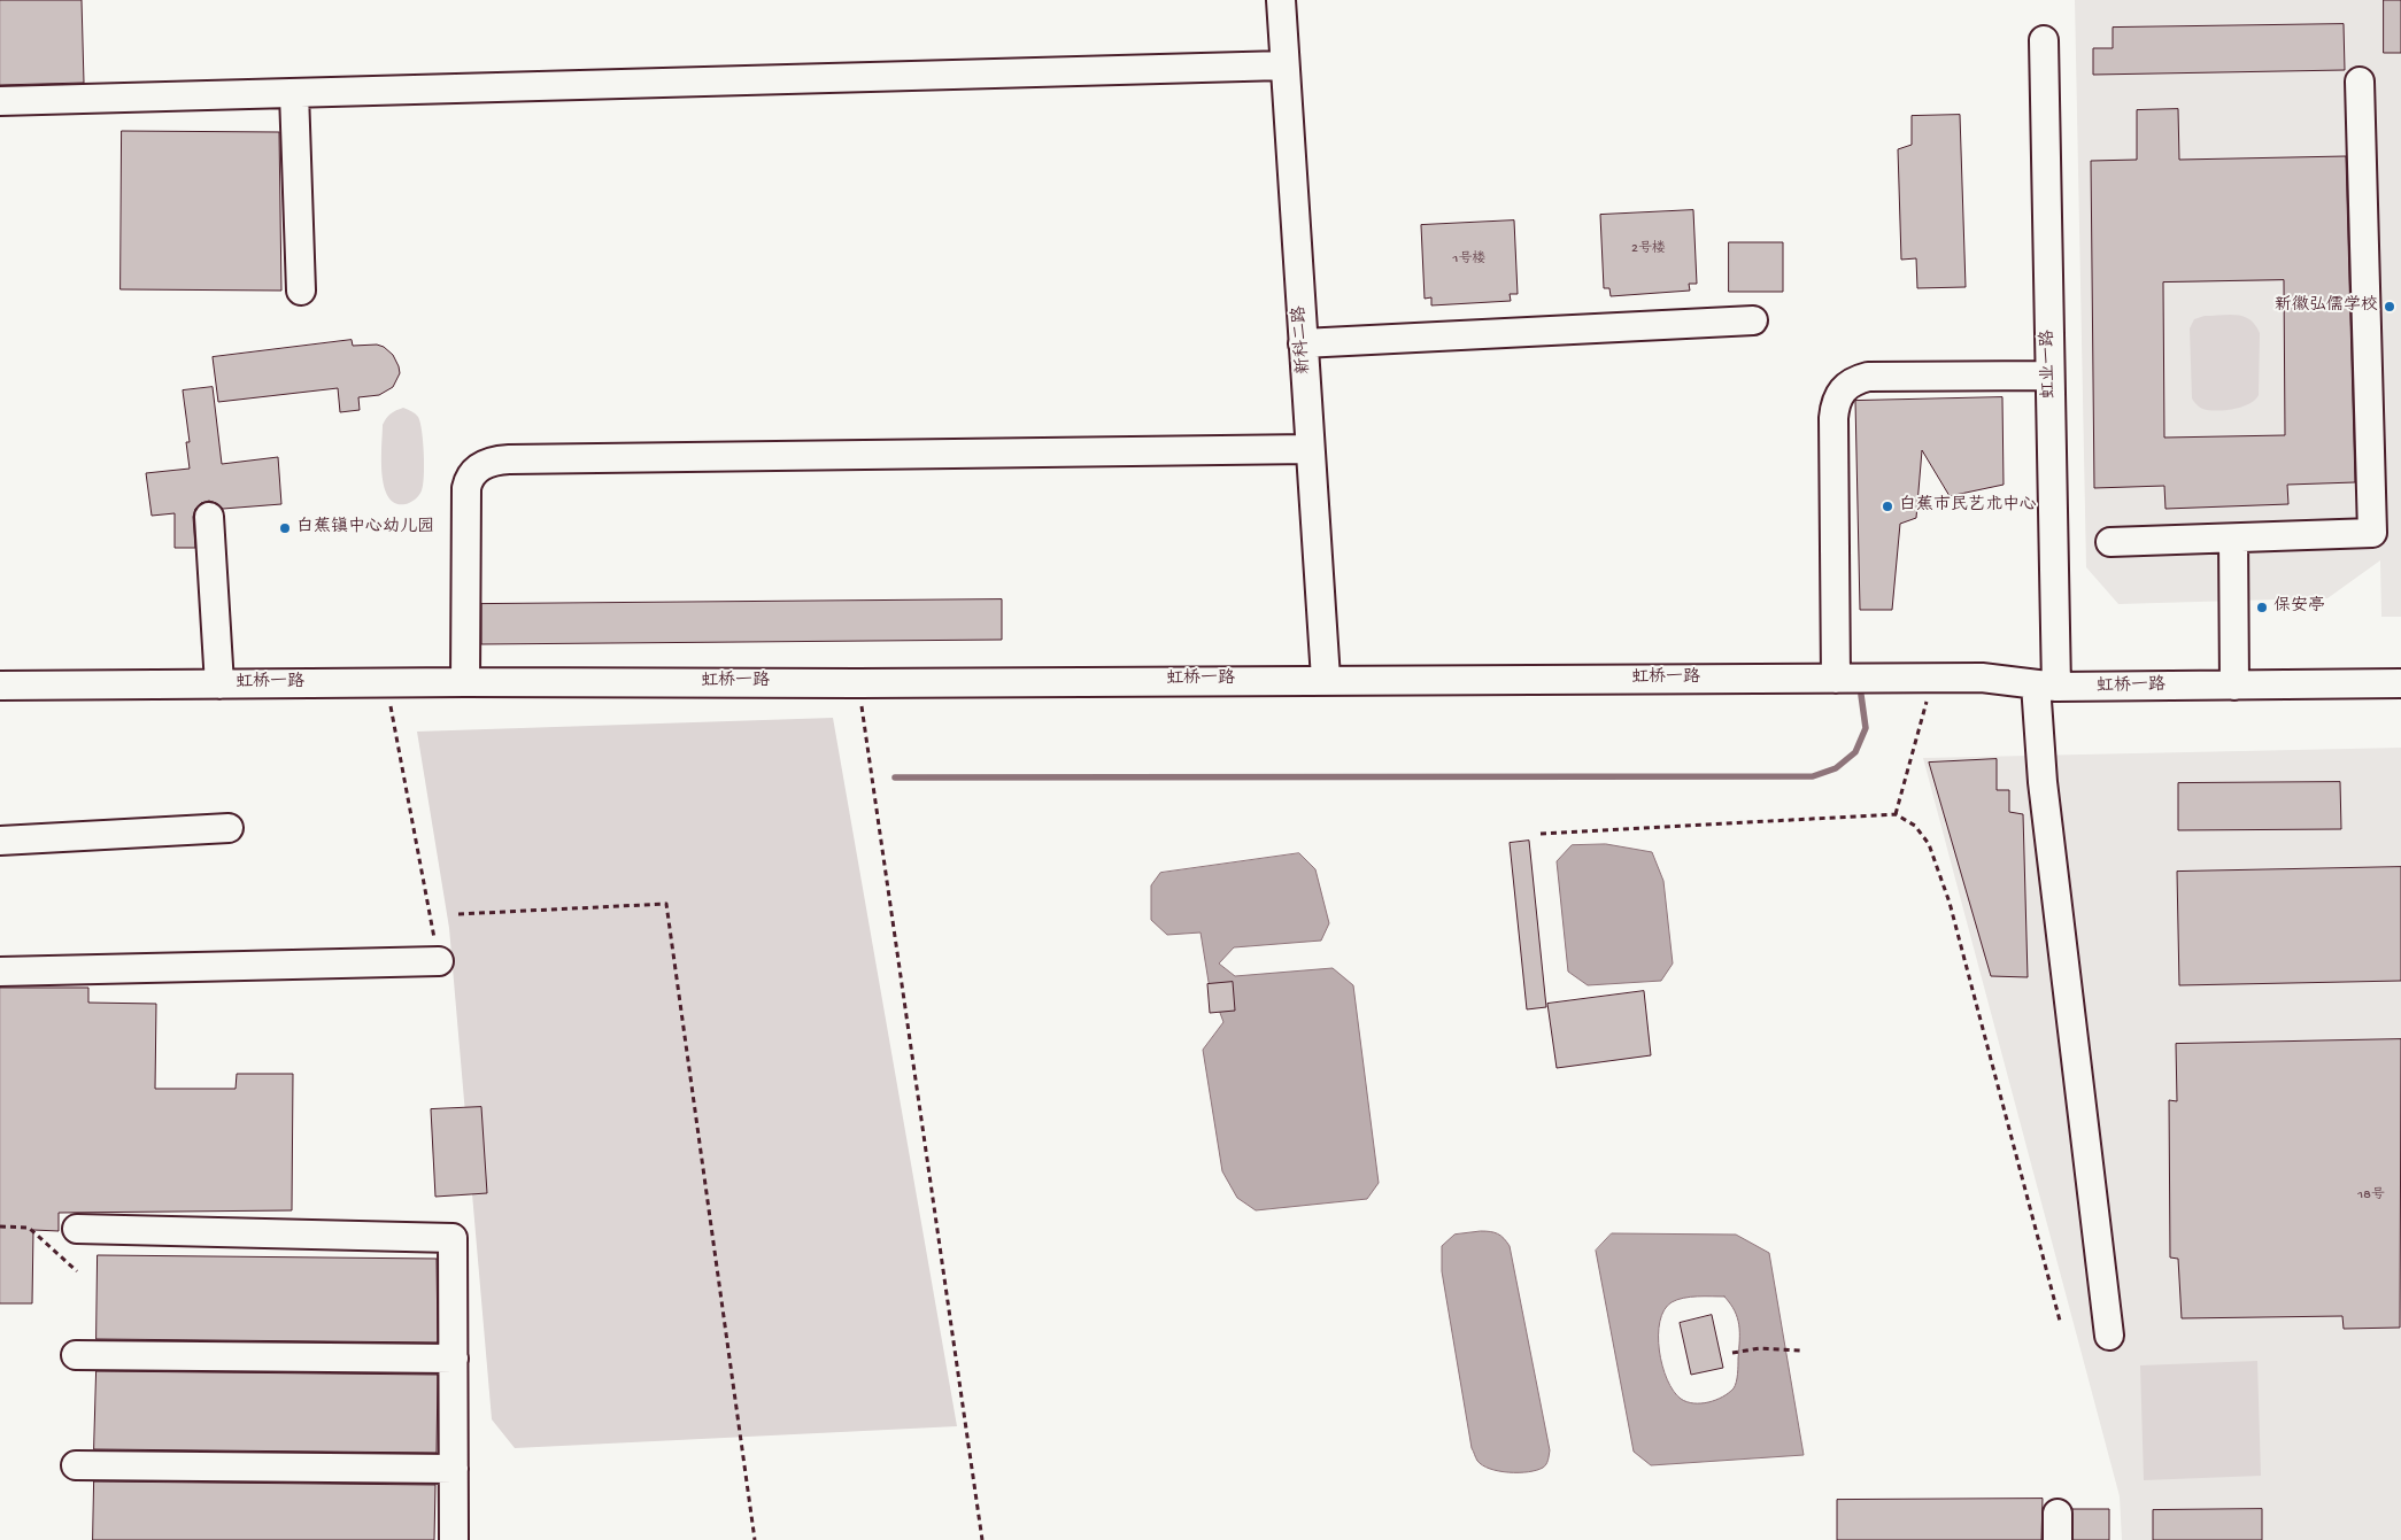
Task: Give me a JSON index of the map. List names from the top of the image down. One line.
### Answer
{"streets":{"street":["新科二路","虹业一路","虹桥一路"]},"crossings":[["新科二路","虹桥一路"],["虹业一路","虹桥一路"]],"places":["新徽弘儒学校","白蕉市民艺术中心","白蕉镇中心幼儿园","保安亭"],"house_numbers":["2号楼","1号楼","18号"]}
